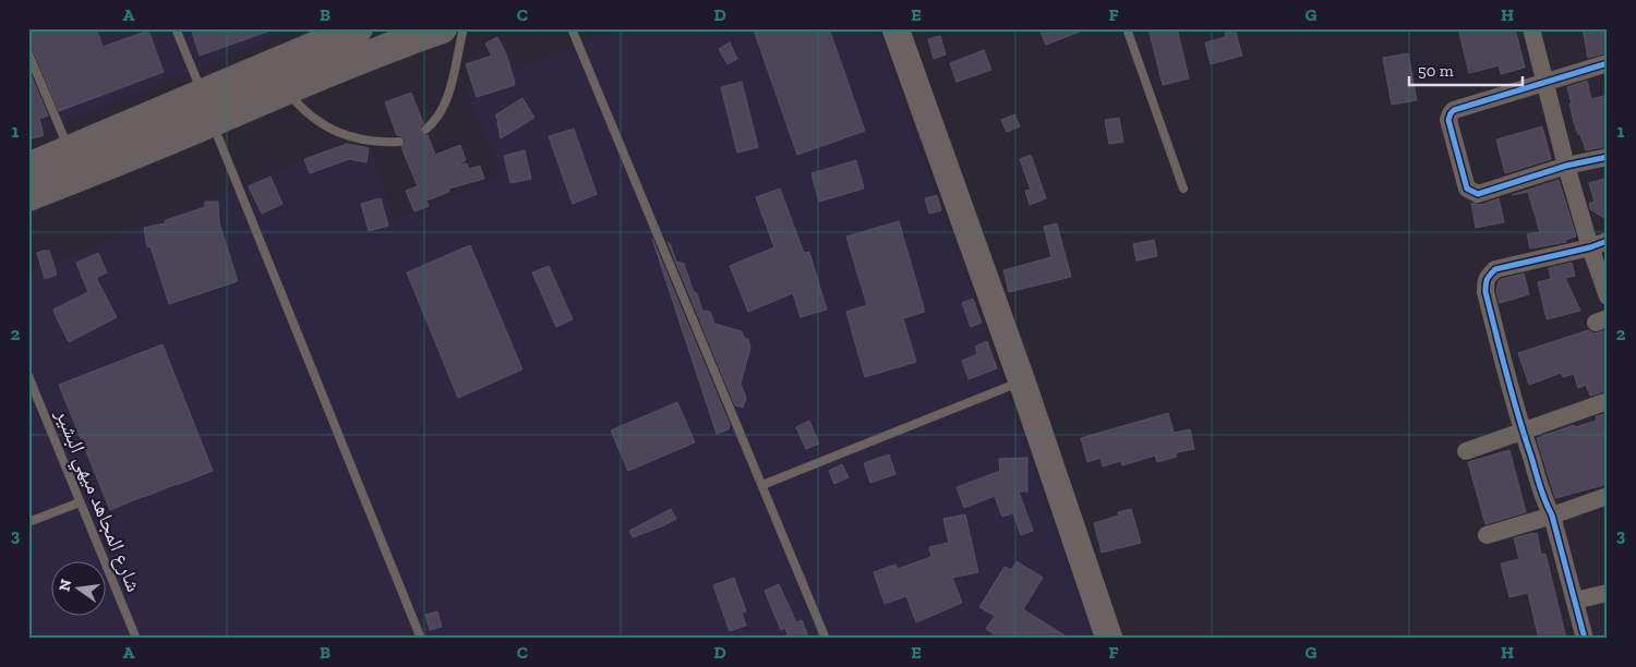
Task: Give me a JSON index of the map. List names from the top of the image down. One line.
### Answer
{"streets":{"lane":["شارع المجاهد ميهي البشير"]},"scale_bar":"50 m","north":"left","grid":{"columns":["A","B","C","D","E","F","G","H"],"rows":["1","2","3"]}}
